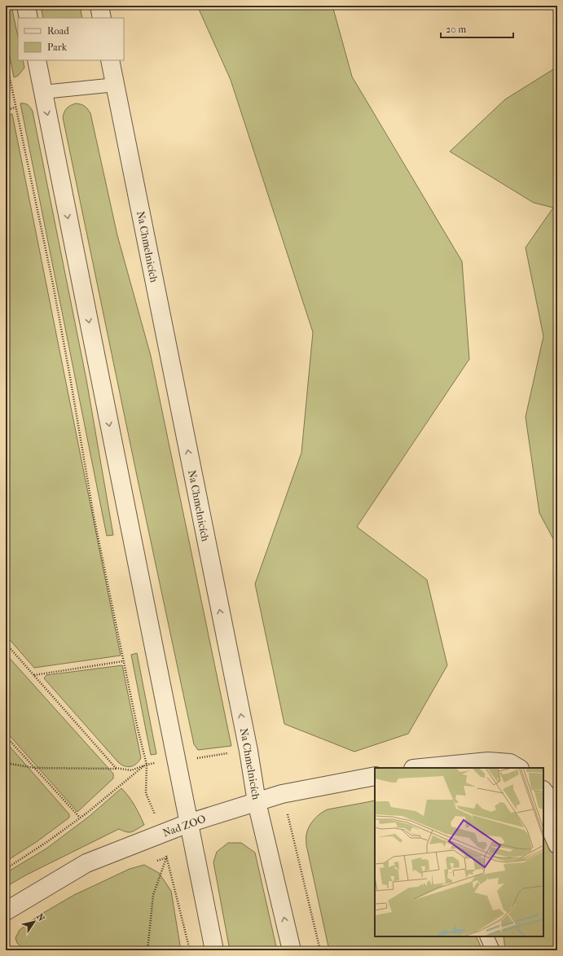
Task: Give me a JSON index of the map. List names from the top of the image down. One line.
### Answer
{"streets":{"street":["Na Chmelnicích","Nad ZOO"]},"crossings":[["Na Chmelnicích","Nad ZOO"]],"legend":["Road","Park"],"scale_bar":"20 m","north":"top right"}
